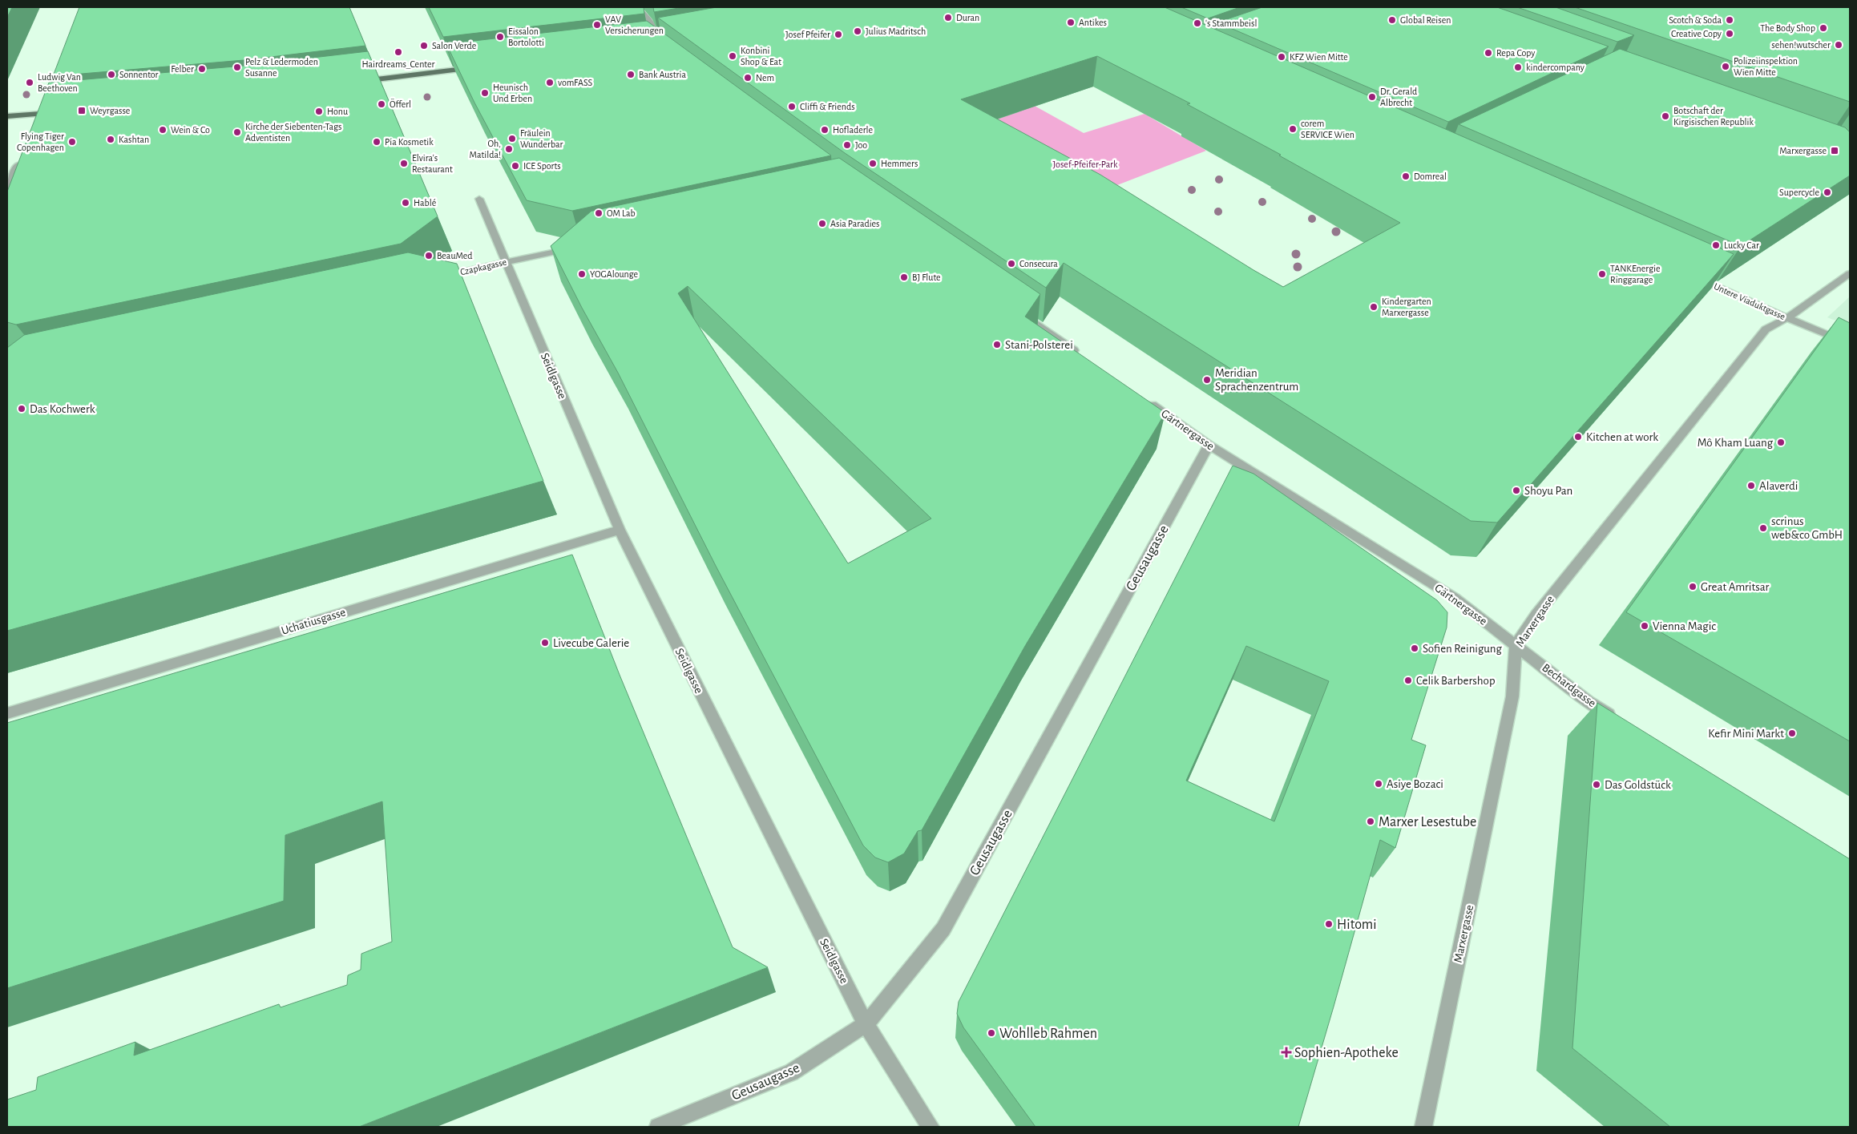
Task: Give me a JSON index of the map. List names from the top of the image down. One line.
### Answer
{"streets":{"street":["Czapkagasse","Untere Viaduktgasse","Seidlgasse","Gärtnergasse","Geusaugasse","Uchatiusgasse","Marxergasse","Bechardgasse"]},"crossings":[["Czapkagasse","Seidlgasse"],["Untere Viaduktgasse","Marxergasse"],["Seidlgasse","Geusaugasse"],["Seidlgasse","Uchatiusgasse"],["Gärtnergasse","Geusaugasse"],["Gärtnergasse","Marxergasse"],["Gärtnergasse","Bechardgasse"],["Marxergasse","Bechardgasse"]],"parks":["Josef-Pfeifer-Park"],"places":{"other":["Duran","Global Reisen","Scotch & Soda","Antikes","'s Stammbeisl","VAV Versicherungen","The Body Shop","Julius Madritsch","Creative Copy","Josef Pfeifer","Eissalon Bortolotti","sehen!wutscher","Salon Verde","Hairdreams_Center","Repa Copy","Konbini Shop & Eat","KFZ Wien Mitte","Polizeiinspektion Wien Mitte","Pelz & Ledermoden Susanne","kindercompany","Felber","Sonnentor","Bank Austria","Nem","Ludwig Van Beethoven","vomFASS","Heunisch Und Erben","Dr. Gerald Albrecht","Öfferl","Cliffi & Friends","Honu","Botschaft der Kirgisischen Republik","corem SERVICE Wien","Wein & Co","Hofladerle","Kirche der Siebenten-Tags Adventisten","Fräulein Wunderbar","Kashtan","Flying Tiger Copenhagen","Pia Kosmetik","Joo","Oh, Matilda!","Elvira's Restaurant","Hemmers","ICE Sports","Domreal","Supercycle","Hablé","OM Lab","Asia Paradies","Lucky Car","BeauMed","Consecura","YOGAlounge","TANKEnergie Ringgarage","BJ Flute","Kindergarten Marxergasse","Stani-Polsterei","Meridian Sprachenzentrum","Das Kochwerk","Kitchen at work","Mô Kham Luang","Alaverdi","Shoyu Pan","scrinus web&co GmbH","Great Amritsar","Vienna Magic","Livecube Galerie","Sofien Reinigung","Celik Barbershop","Kefir Mini Markt","Asiye Bozaci","Das Goldstück","Marxer Lesestube","Hitomi","Wohlleb Rahmen"],"transit":["Weyrgasse","Marxergasse"],"health":["Sophien-Apotheke"]}}
